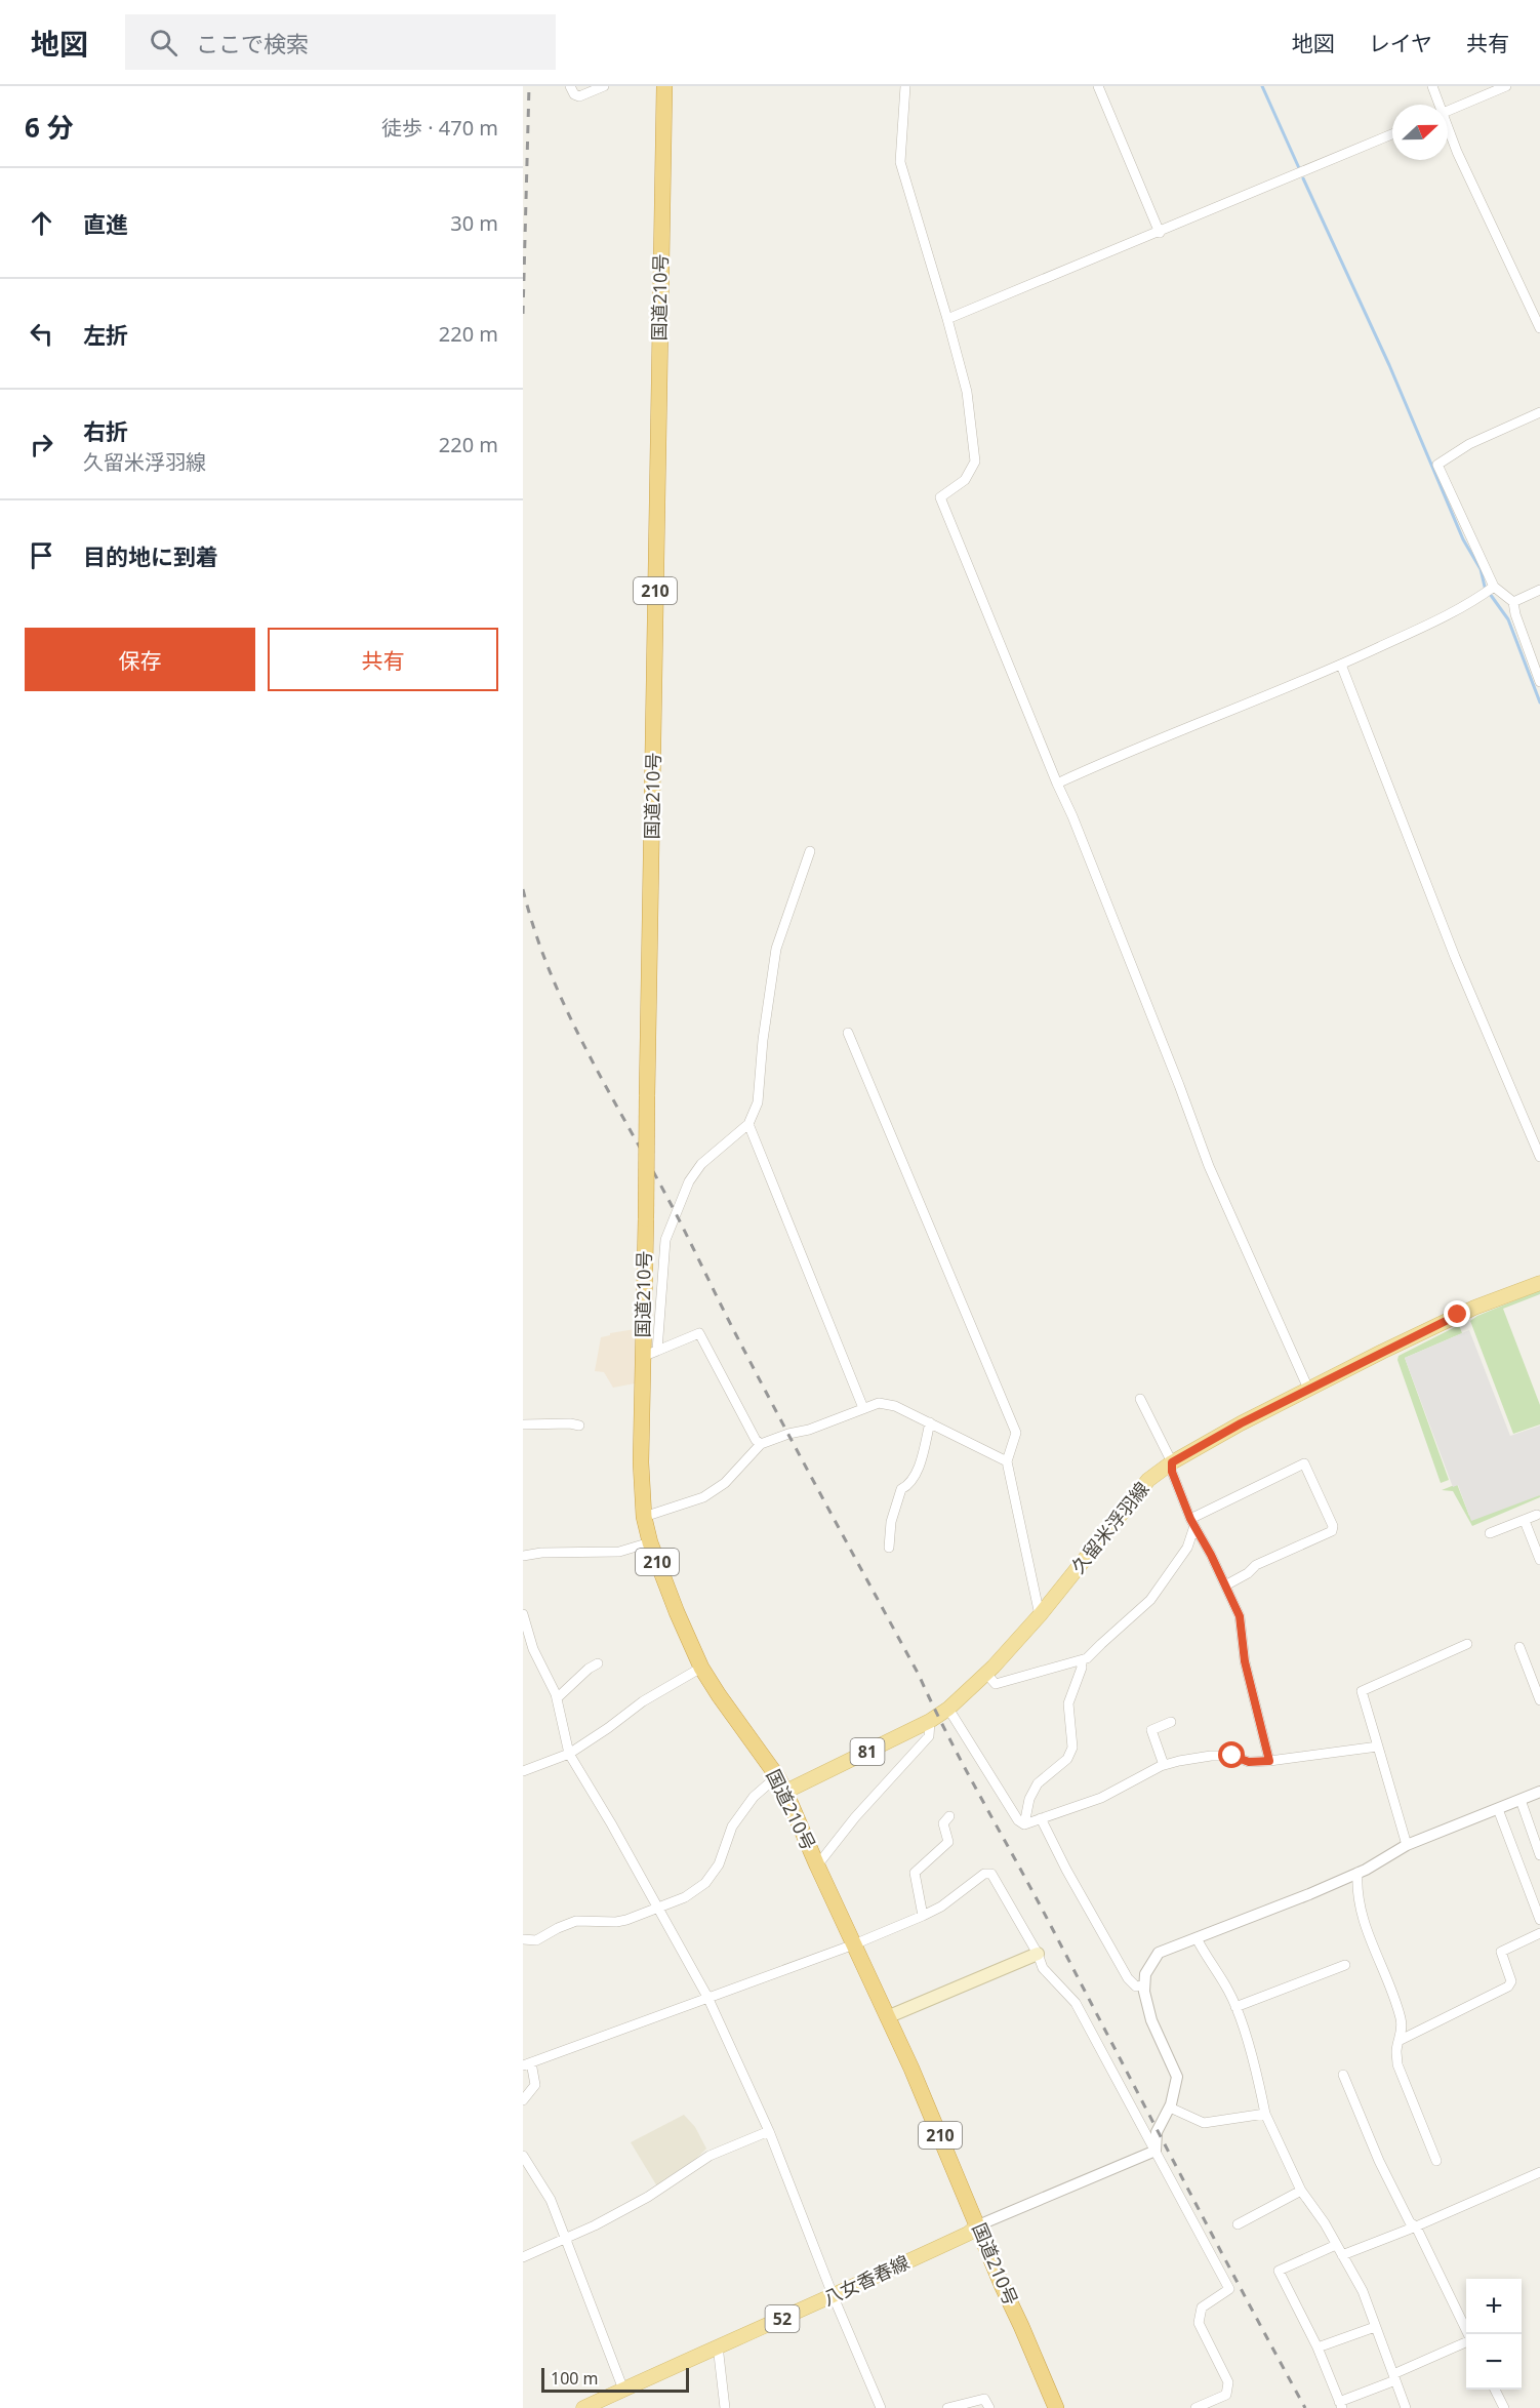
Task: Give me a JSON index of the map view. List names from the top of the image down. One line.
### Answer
{"streets":{"highway":["国道210号","210"],"main road":["久留米浮羽線","81","八女香春線","52"]},"crossings":[["国道210号","81"],["国道210号","八女香春線"],["久留米浮羽線","81"]],"scale_bar":"100 m","north":"right","page":{"header":"地図","search":"ここで検索","nav":["地図","レイヤ","共有"],"heading":["6 分","徒歩 · 470 m"],"list":[["直進","30 m"],["左折","220 m"],["右折","久留米浮羽線","220 m"],"目的地に到着"],"buttons":["保存","共有"],"map_buttons":["+","−"],"scale":"100 m"}}
